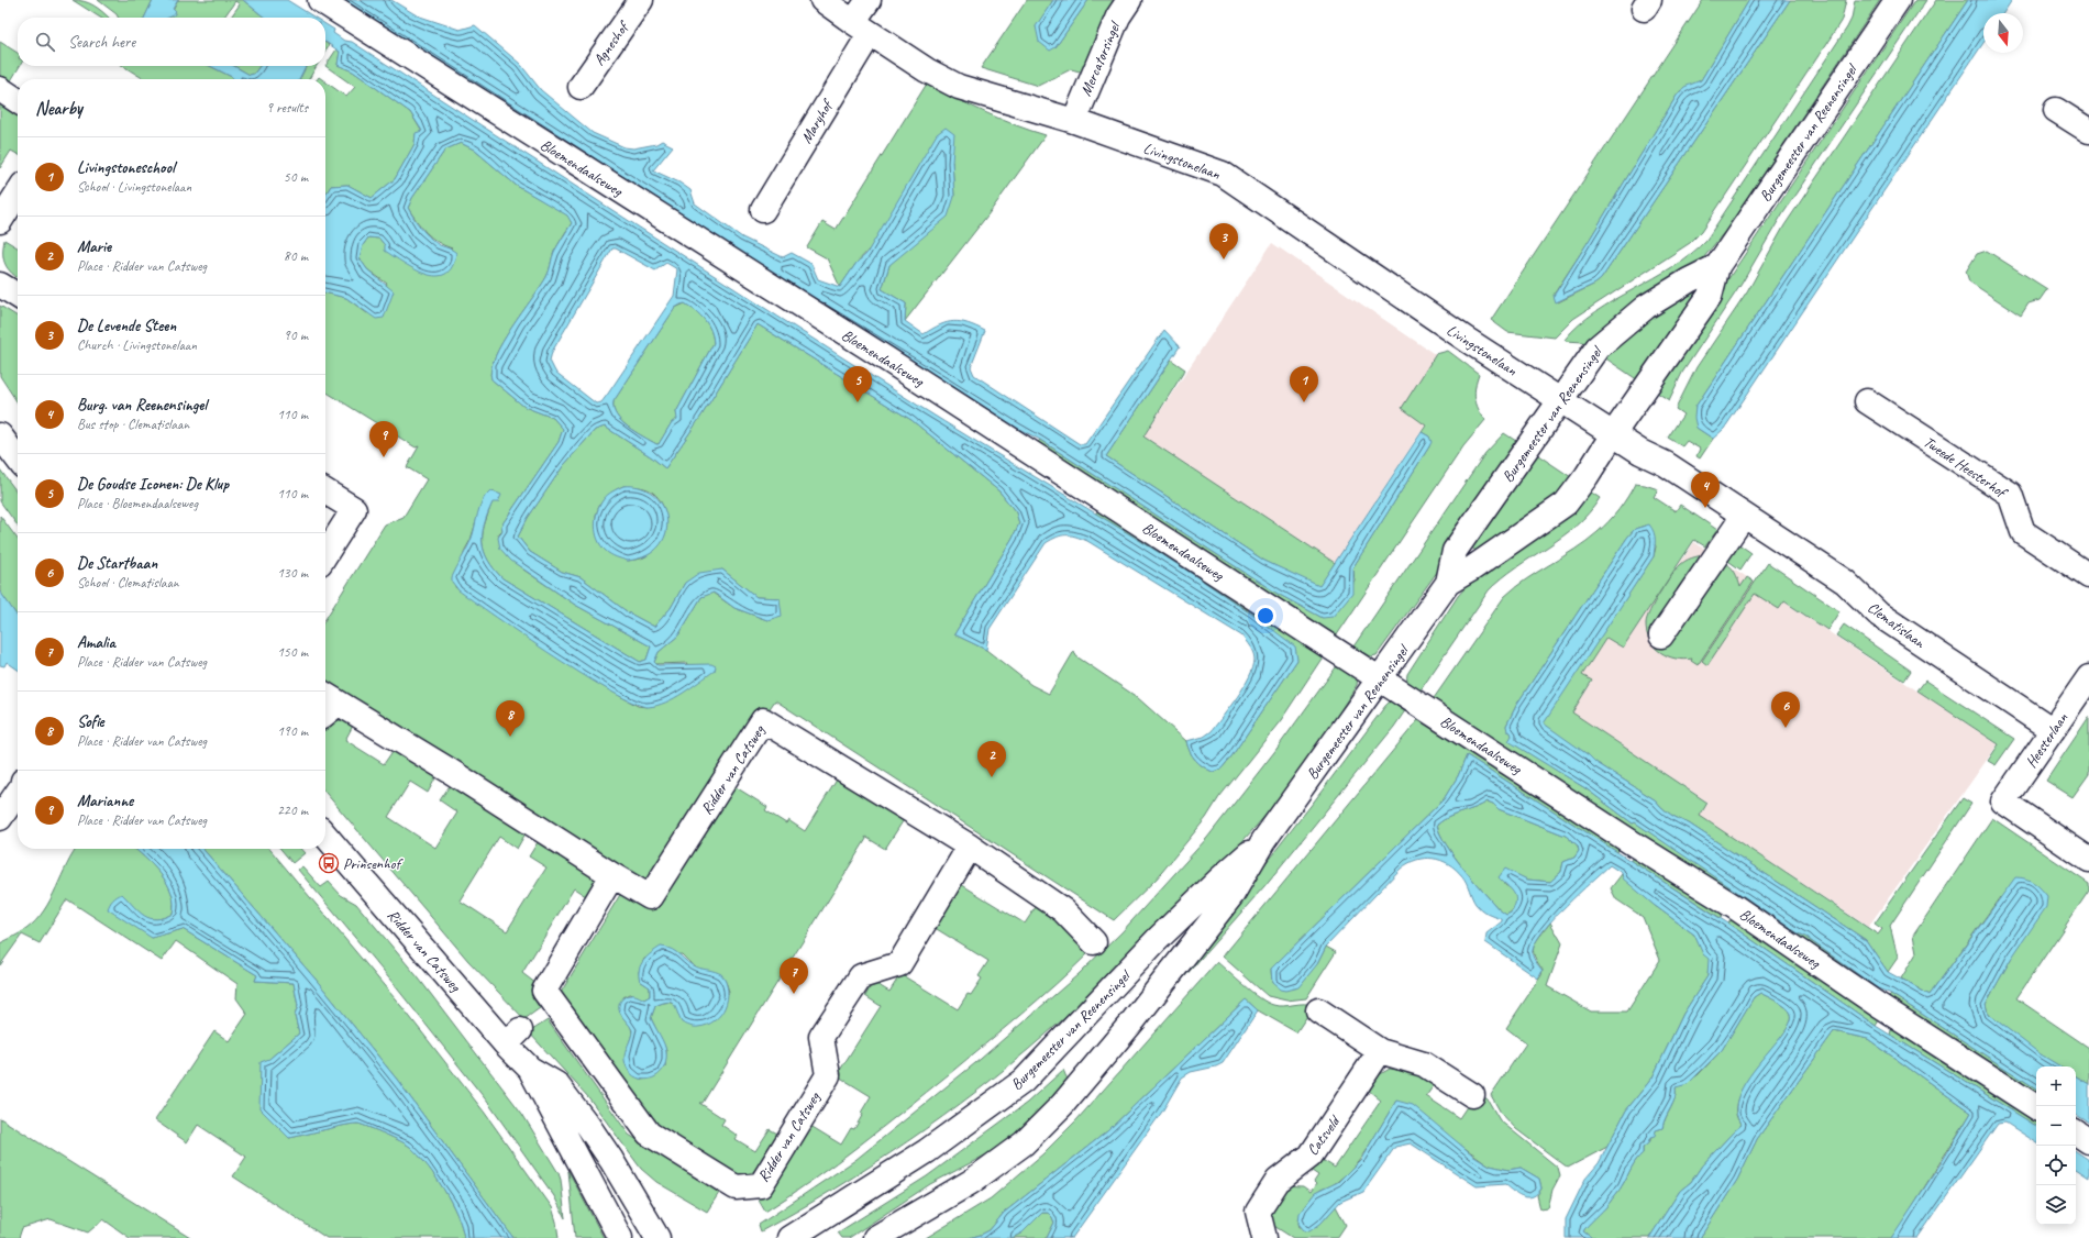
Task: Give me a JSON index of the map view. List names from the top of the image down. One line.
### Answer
{"streets":{"street":["Agneshof","Mercatorsingel","Maryhof","Burgemeester van Reenensingel","Livingstonelaan","Bloemendaalseweg","Tweede Heesterhof","Clematislaan","Heesterlaan","Ridder van Catsweg","Catsveld"]},"crossings":[["Mercatorsingel","Livingstonelaan"],["Maryhof","Livingstonelaan"],["Burgemeester van Reenensingel","Livingstonelaan"],["Burgemeester van Reenensingel","Bloemendaalseweg"],["Burgemeester van Reenensingel","Clematislaan"],["Livingstonelaan","Clematislaan"],["Clematislaan","Heesterlaan"]],"places":{"bus stop":["Prinsenhof"]},"north":"bottom","page":{"search":"Search here","heading":["Nearby","9 results"],"list":[{"mark":"1","name":"Livingstoneschool","note":"School · Livingstonelaan","value":"50 m"},{"mark":"2","name":"Marie","note":"Place · Ridder van Catsweg","value":"80 m"},{"mark":"3","name":"De Levende Steen","note":"Church · Livingstonelaan","value":"90 m"},{"mark":"4","name":"Burg. van Reenensingel","note":"Bus stop · Clematislaan","value":"110 m"},{"mark":"5","name":"De Goudse Iconen: De Klup","note":"Place · Bloemendaalseweg","value":"110 m"},{"mark":"6","name":"De Startbaan","note":"School · Clematislaan","value":"130 m"},{"mark":"7","name":"Amalia","note":"Place · Ridder van Catsweg","value":"150 m"},{"mark":"8","name":"Sofie","note":"Place · Ridder van Catsweg","value":"190 m"},{"mark":"9","name":"Marianne","note":"Place · Ridder van Catsweg","value":"220 m"}],"pins":["3","1","5","9","4","6","8","2","7"],"map_buttons":["+","−"]}}
